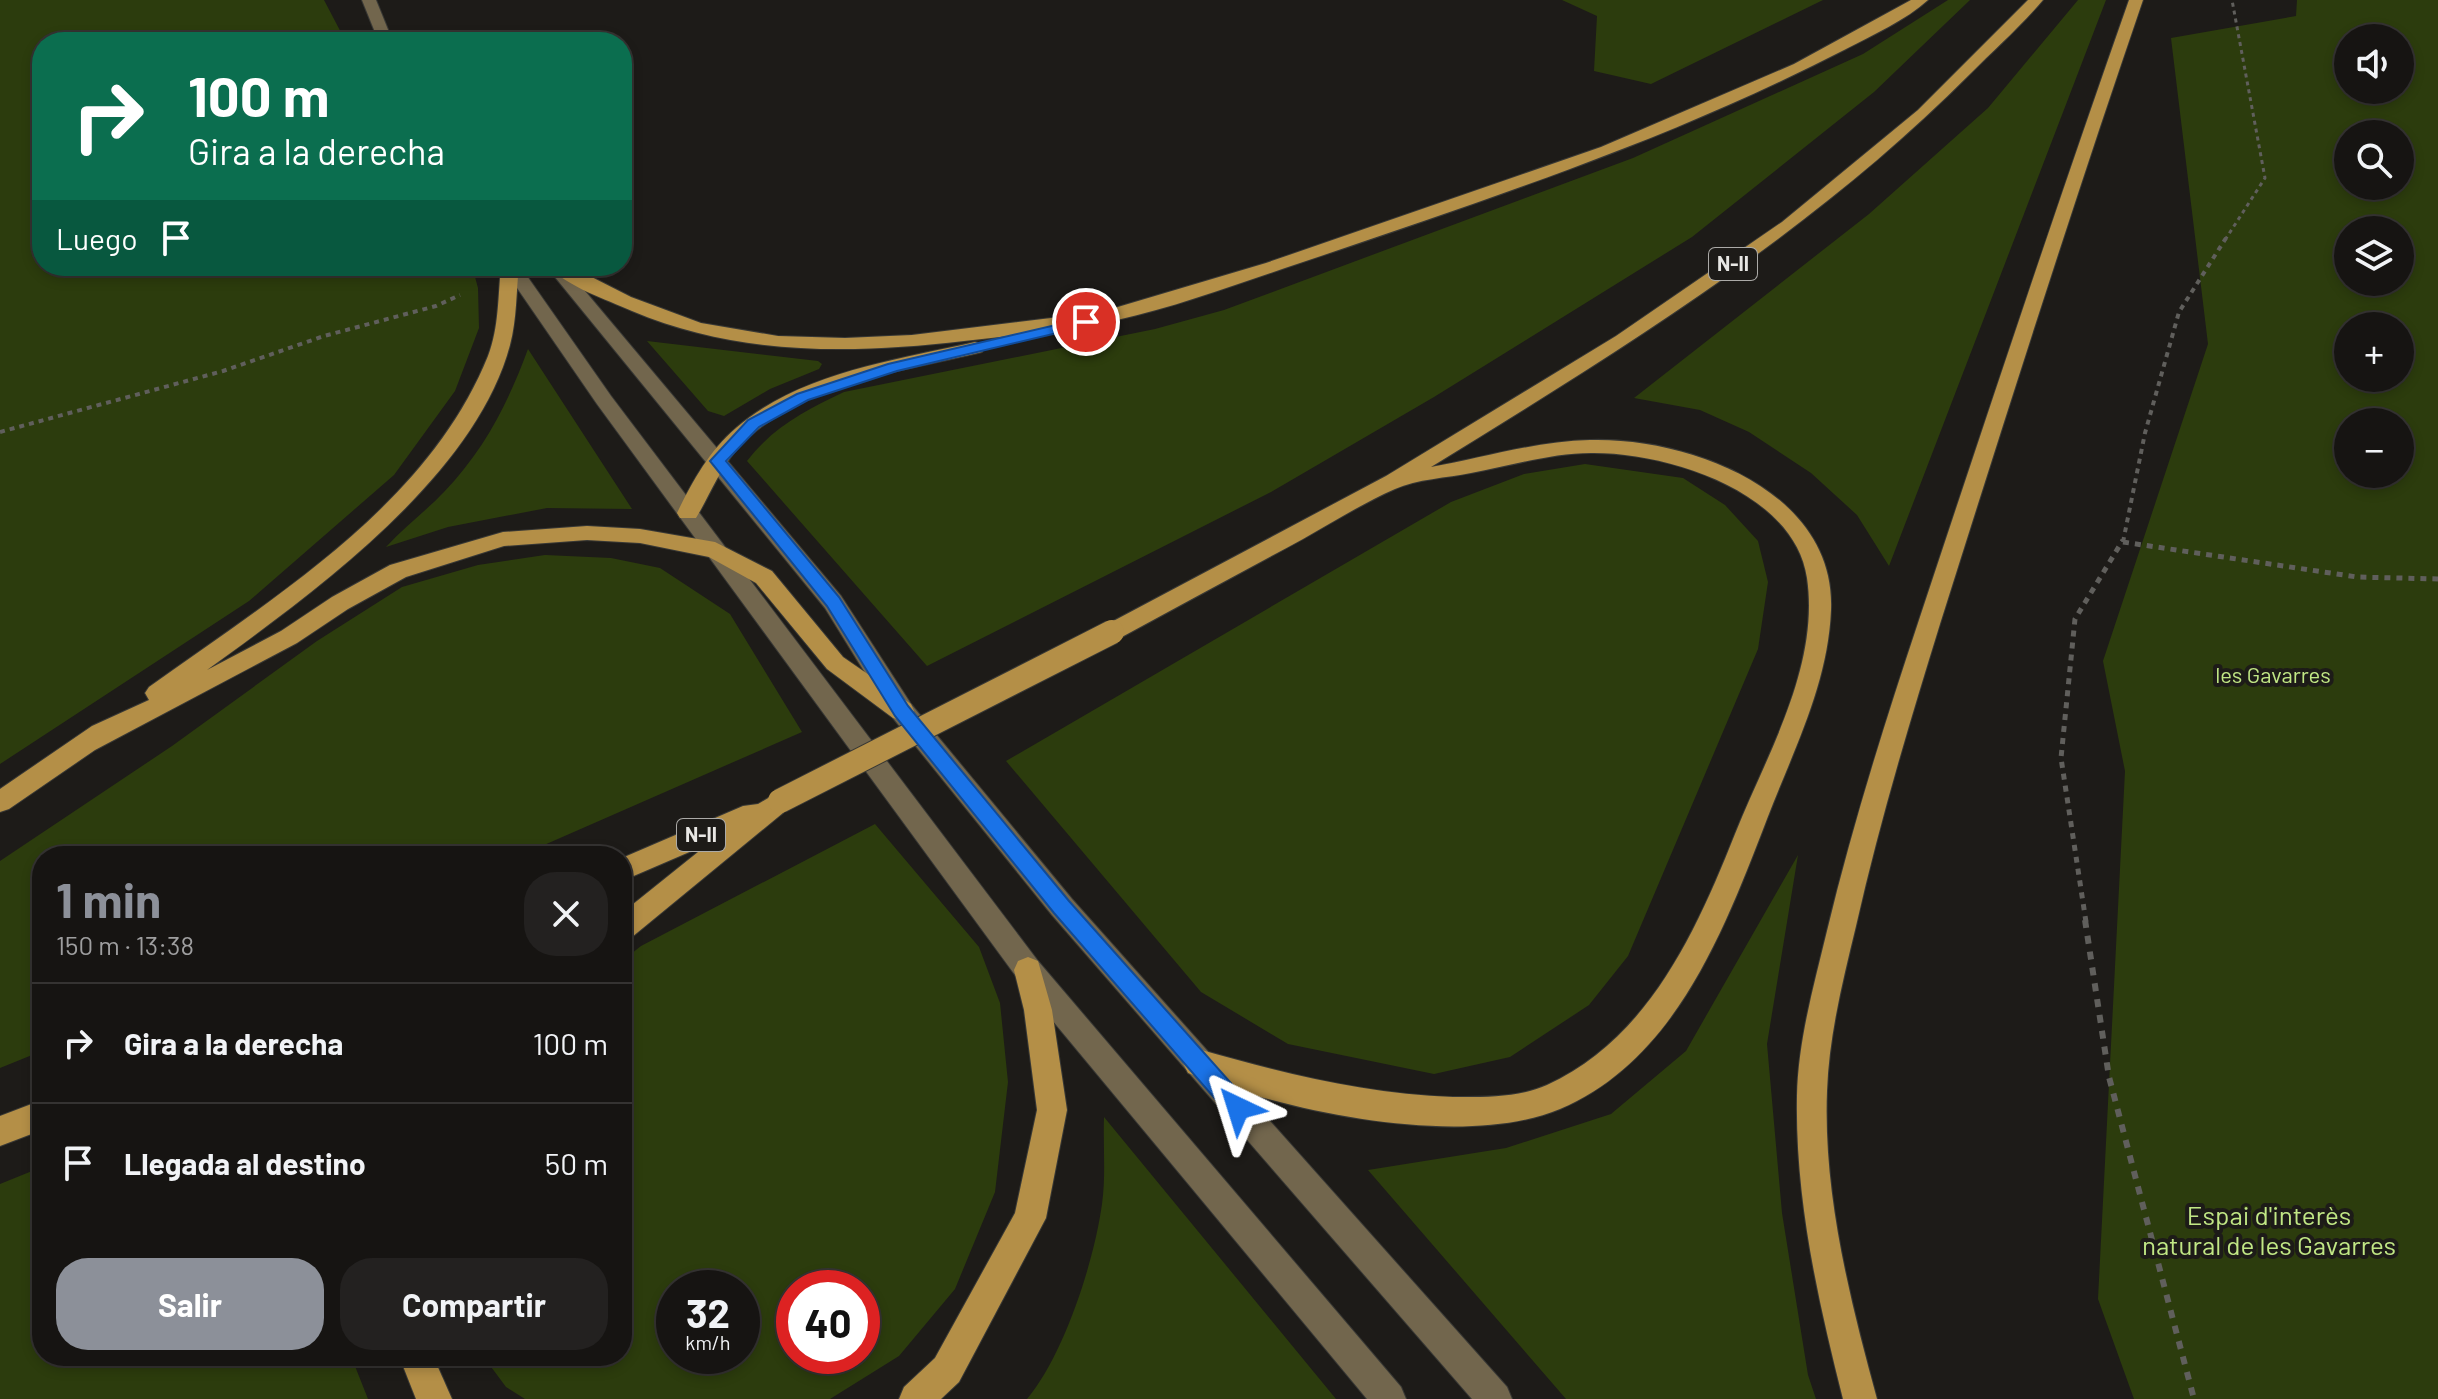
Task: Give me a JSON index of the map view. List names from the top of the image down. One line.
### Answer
{"streets":{"highway":["N-II"]},"parks":["les Gavarres","Espai d'interès natural de les Gavarres"],"page":{"map_buttons":["+","−"],"turn":["100 m","Gira a la derecha"],"then":"Luego","heading":["1 min","150 m · 13:38"],"list":[{"name":"Gira a la derecha","value":"100 m"},{"name":"Llegada al destino","value":"50 m"}],"buttons":["Salir","Compartir"],"speed":"32 km/h","limit":"40"}}
